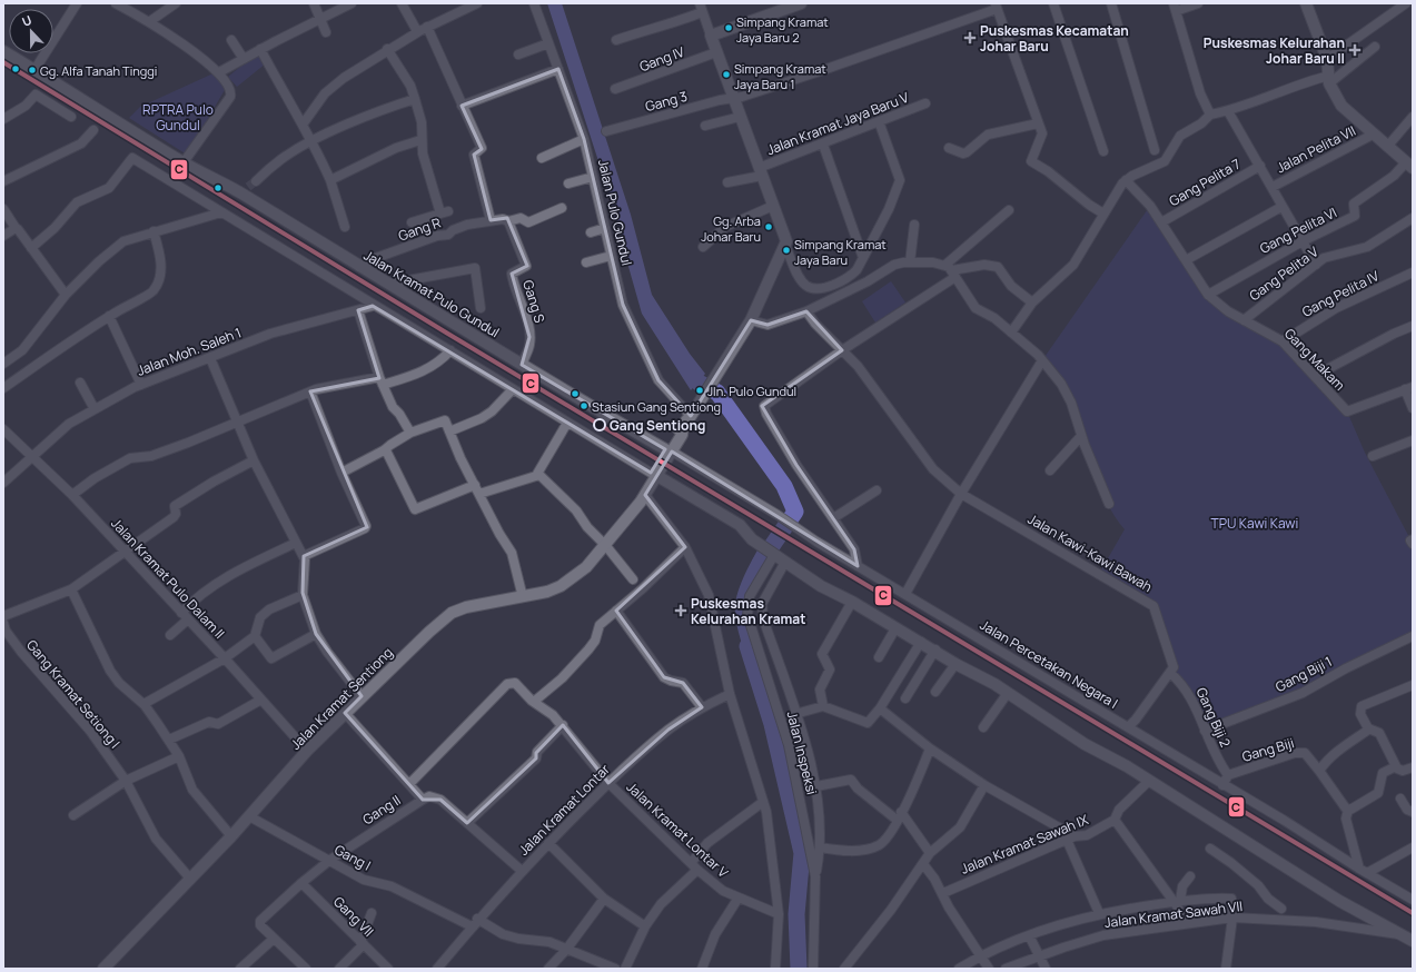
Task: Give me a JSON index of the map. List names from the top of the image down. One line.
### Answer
{"streets":{"street":["Gang IV","Gang 3","Jalan Kramat Jaya Baru V","Jalan Pelita VII","Gang Pelita 7","Jalan Pulo Gundul","Gang R","Gang Pelita VI","Gang Pelita V","Jalan Kramat Pulo Gundul","Gang Pelita IV","Gang S","Jalan Moh. Saleh 1","Gang Makam","Jalan Kawi-Kawi Bawah","Jalan Kramat Pulo Dalam II","Jalan Percetakan Negara I","Gang Biji 1","Gang Kramat Setiong I","Jalan Kramat Sentiong","Gang Biji 2","Gang Biji","Jalan Inspeksi","Gang II","Jalan Kramat Lontar","Jalan Kramat Lontar V","Jalan Kramat Sawah IX","Gang I","Jalan Kramat Sawah VII","Gang VII"]},"crossings":[["Gang Pelita 7","Gang Makam"],["Jalan Pulo Gundul","Jalan Kramat Sentiong"],["Gang R","Jalan Kramat Pulo Gundul"],["Gang Pelita VI","Gang Makam"],["Gang Pelita V","Gang Makam"],["Jalan Kramat Pulo Gundul","Gang S"],["Jalan Kramat Pulo Gundul","Jalan Percetakan Negara I"],["Jalan Kramat Pulo Gundul","Jalan Kramat Sentiong"],["Gang Pelita IV","Gang Makam"],["Jalan Moh. Saleh 1","Jalan Kramat Pulo Dalam II"],["Jalan Kawi-Kawi Bawah","Gang Biji 2"],["Jalan Kramat Pulo Dalam II","Jalan Kramat Sentiong"],["Jalan Percetakan Negara I","Jalan Kramat Sentiong"],["Jalan Percetakan Negara I","Gang Biji"],["Gang Biji 1","Gang Biji 2"],["Gang Kramat Setiong I","Jalan Kramat Sentiong"],["Jalan Kramat Sentiong","Gang I"],["Gang Biji 2","Gang Biji"],["Gang II","Gang I"],["Gang II","Gang VII"],["Jalan Kramat Lontar","Jalan Kramat Lontar V"],["Jalan Kramat Lontar","Gang I"]],"parks":["RPTRA Pulo Gundul","TPU Kawi Kawi"],"places":{"other":["Simpang Kramat Jaya Baru 2","Gg. Alfa Tanah Tinggi","Simpang Kramat Jaya Baru 1","Gg. Arba Johar Baru","Simpang Kramat Jaya Baru","Jln. Pulo Gundul","Stasiun Gang Sentiong","Gang Sentiong"],"health":["Puskesmas Kecamatan Johar Baru","Puskesmas Kelurahan Johar Baru II","Puskesmas Kelurahan Kramat"]},"lines":["transit line C"],"north":"top"}
